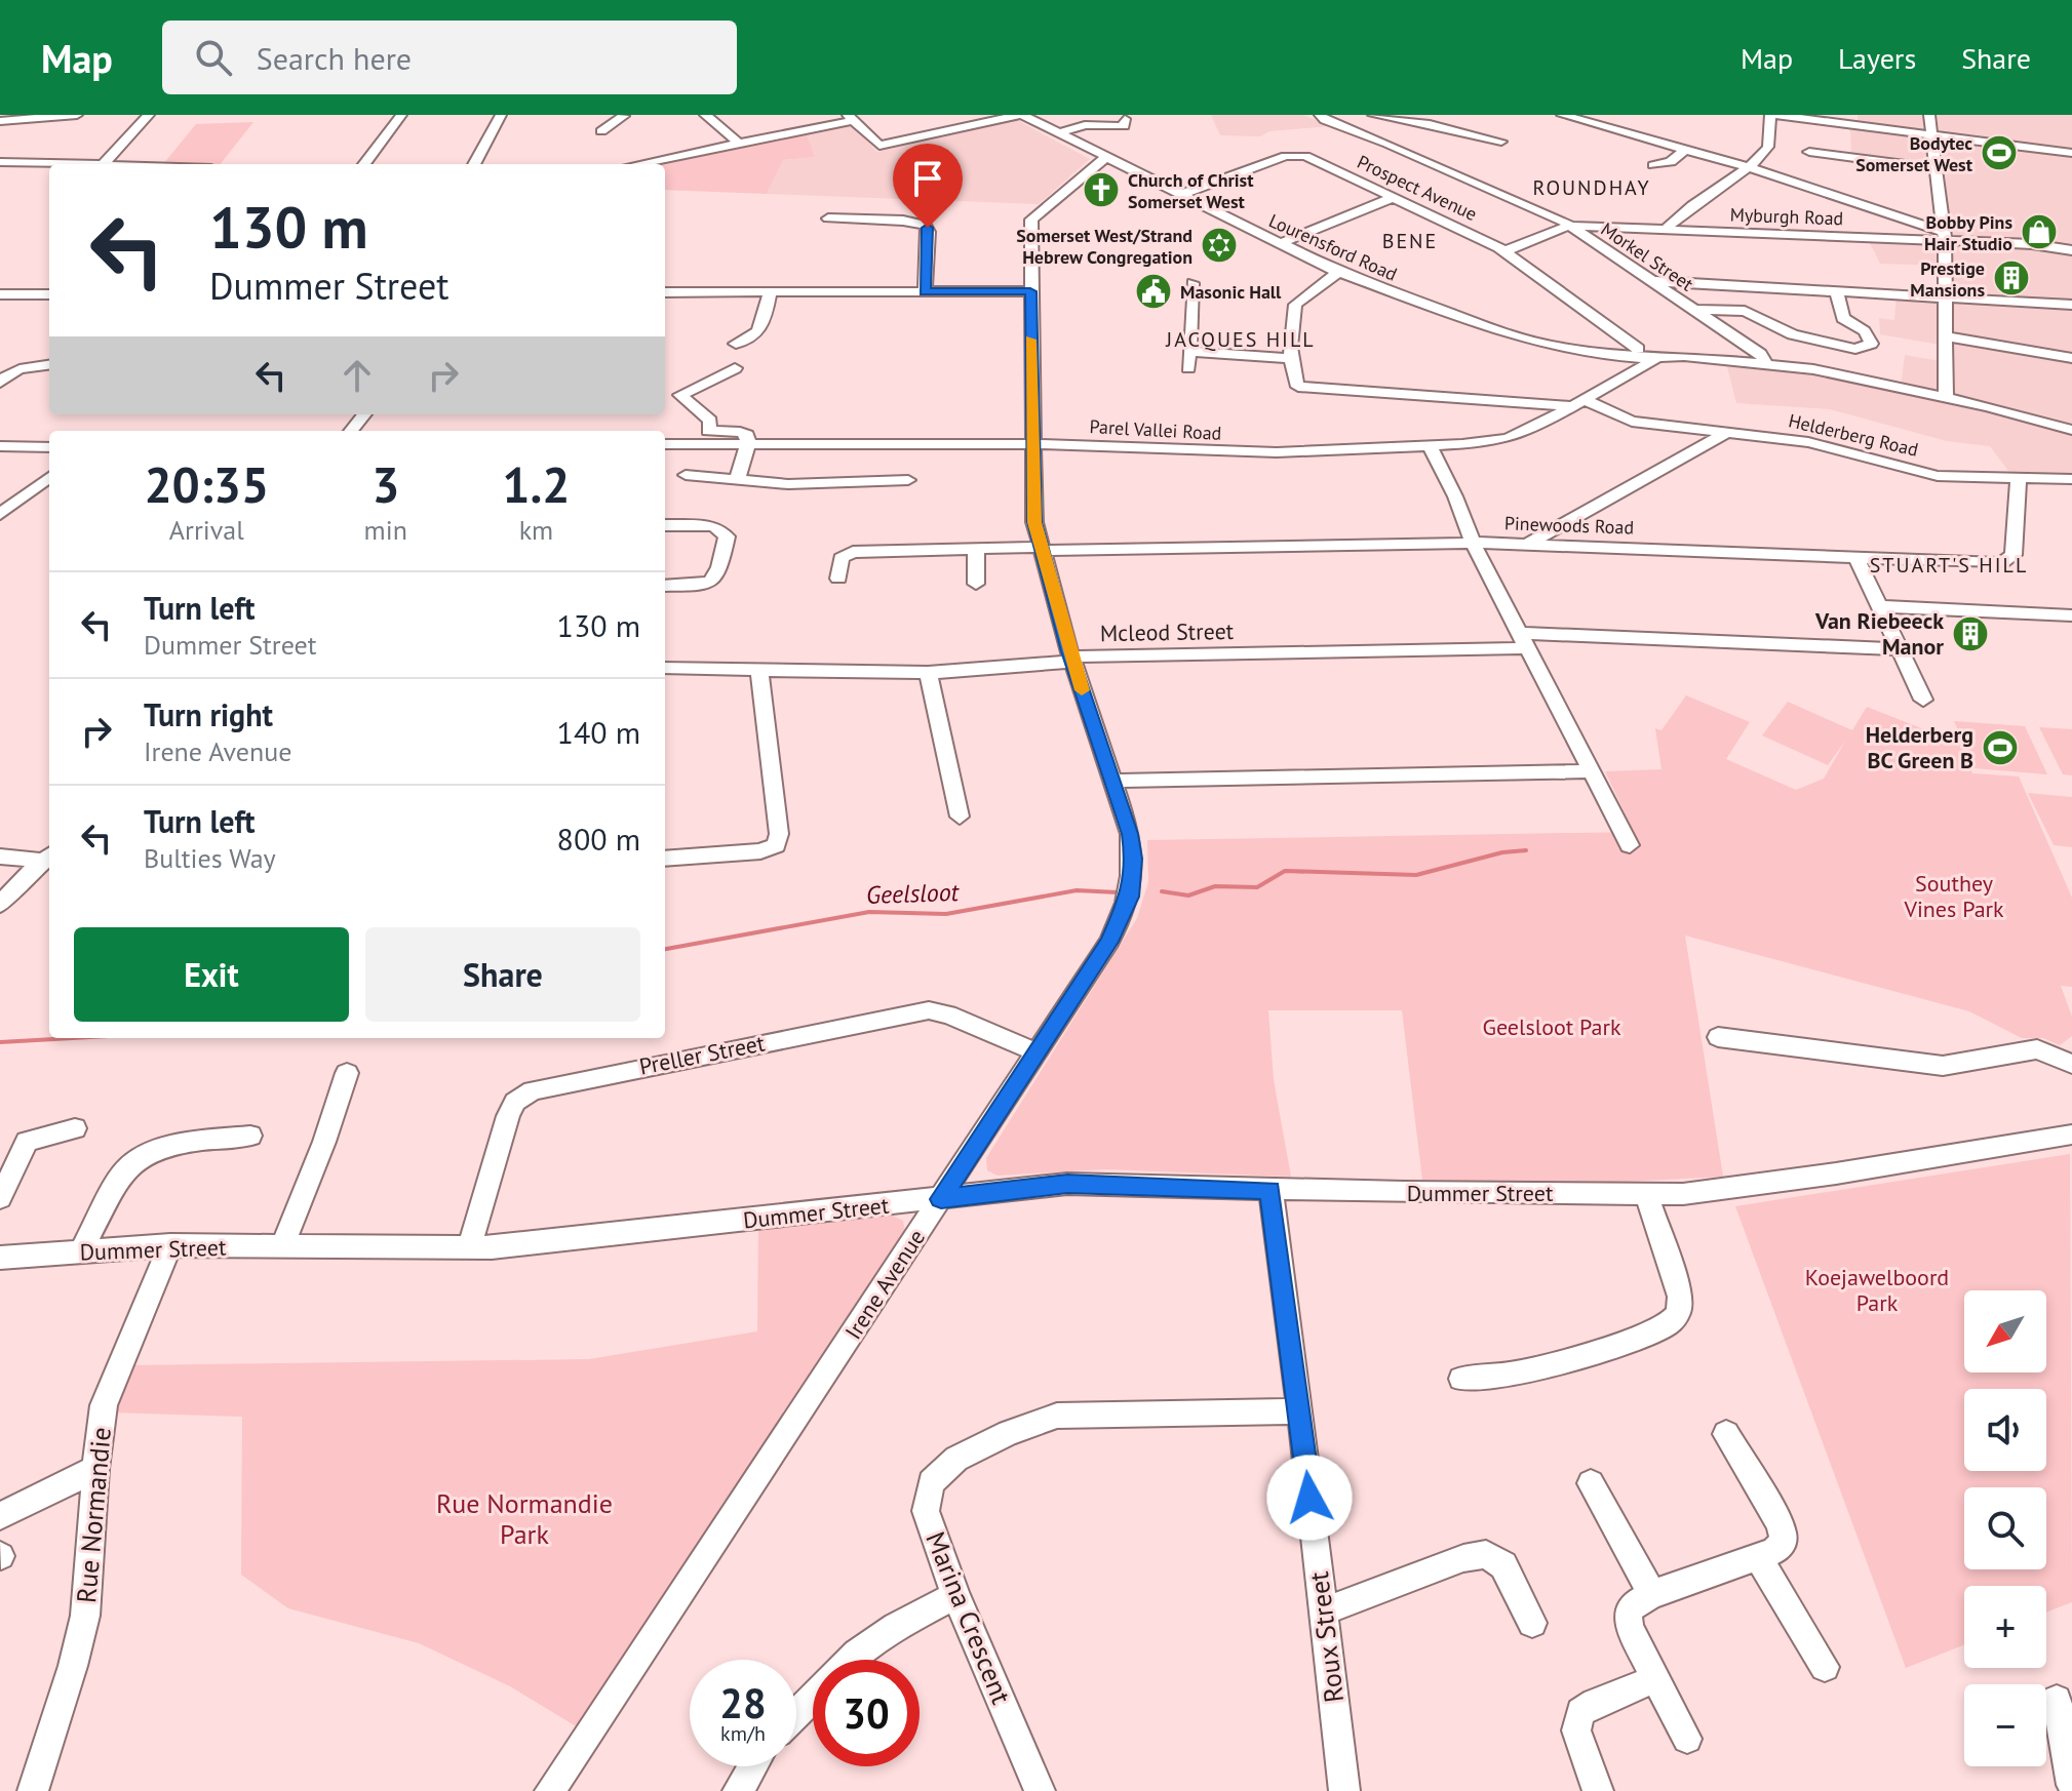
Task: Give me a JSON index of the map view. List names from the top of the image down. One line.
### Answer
{"streets":{"street":["Prospect Avenue","Myburgh Road","Lourensford Road","Morkel Street","Parel Vallei Road","Helderberg Road","Pinewoods Road","Mcleod Street","Preller Street","Dummer Street","Irene Avenue","Rue Normandie","Marina Crescent","Roux Street"]},"crossings":[["Prospect Avenue","Myburgh Road"],["Prospect Avenue","Lourensford Road"],["Prospect Avenue","Parel Vallei Road"],["Myburgh Road","Morkel Street"],["Lourensford Road","Parel Vallei Road"],["Lourensford Road","Irene Avenue"],["Morkel Street","Parel Vallei Road"],["Parel Vallei Road","Helderberg Road"],["Parel Vallei Road","Irene Avenue"],["Helderberg Road","Pinewoods Road"],["Pinewoods Road","Irene Avenue"],["Mcleod Street","Irene Avenue"],["Preller Street","Dummer Street"],["Preller Street","Irene Avenue"],["Dummer Street","Irene Avenue"],["Dummer Street","Rue Normandie"],["Dummer Street","Roux Street"],["Marina Crescent","Roux Street"]],"districts":["ROUNDHAY","BENE","JACQUES HILL","STUART'S HILL"],"water":["Geelsloot"],"parks":["Southey Vines Park","Geelsloot Park","Koejawelboord Park","Rue Normandie Park"],"places":{"sports":["Bodytec Somerset West","Helderberg BC Green B"],"church":["Church of Christ Somerset West"],"shop":["Bobby Pins Hair Studio"],"synagogue":["Somerset West/Strand Hebrew Congregation"],"building":["Prestige Mansions","Van Riebeeck Manor"],"public building":["Masonic Hall"]},"north":"bottom left","page":{"header":"Map","search":"Search here","nav":["Map","Layers","Share"],"turn":["130 m","Dummer Street"],"eta":["20:35","Arrival","3","min","1.2","km"],"list":[{"name":"Turn left","note":"Dummer Street","value":"130 m"},{"name":"Turn right","note":"Irene Avenue","value":"140 m"},{"name":"Turn left","note":"Bulties Way","value":"800 m"}],"buttons":["Exit","Share"],"map_buttons":["+","−"],"speed":"28 km/h","limit":"30"}}
